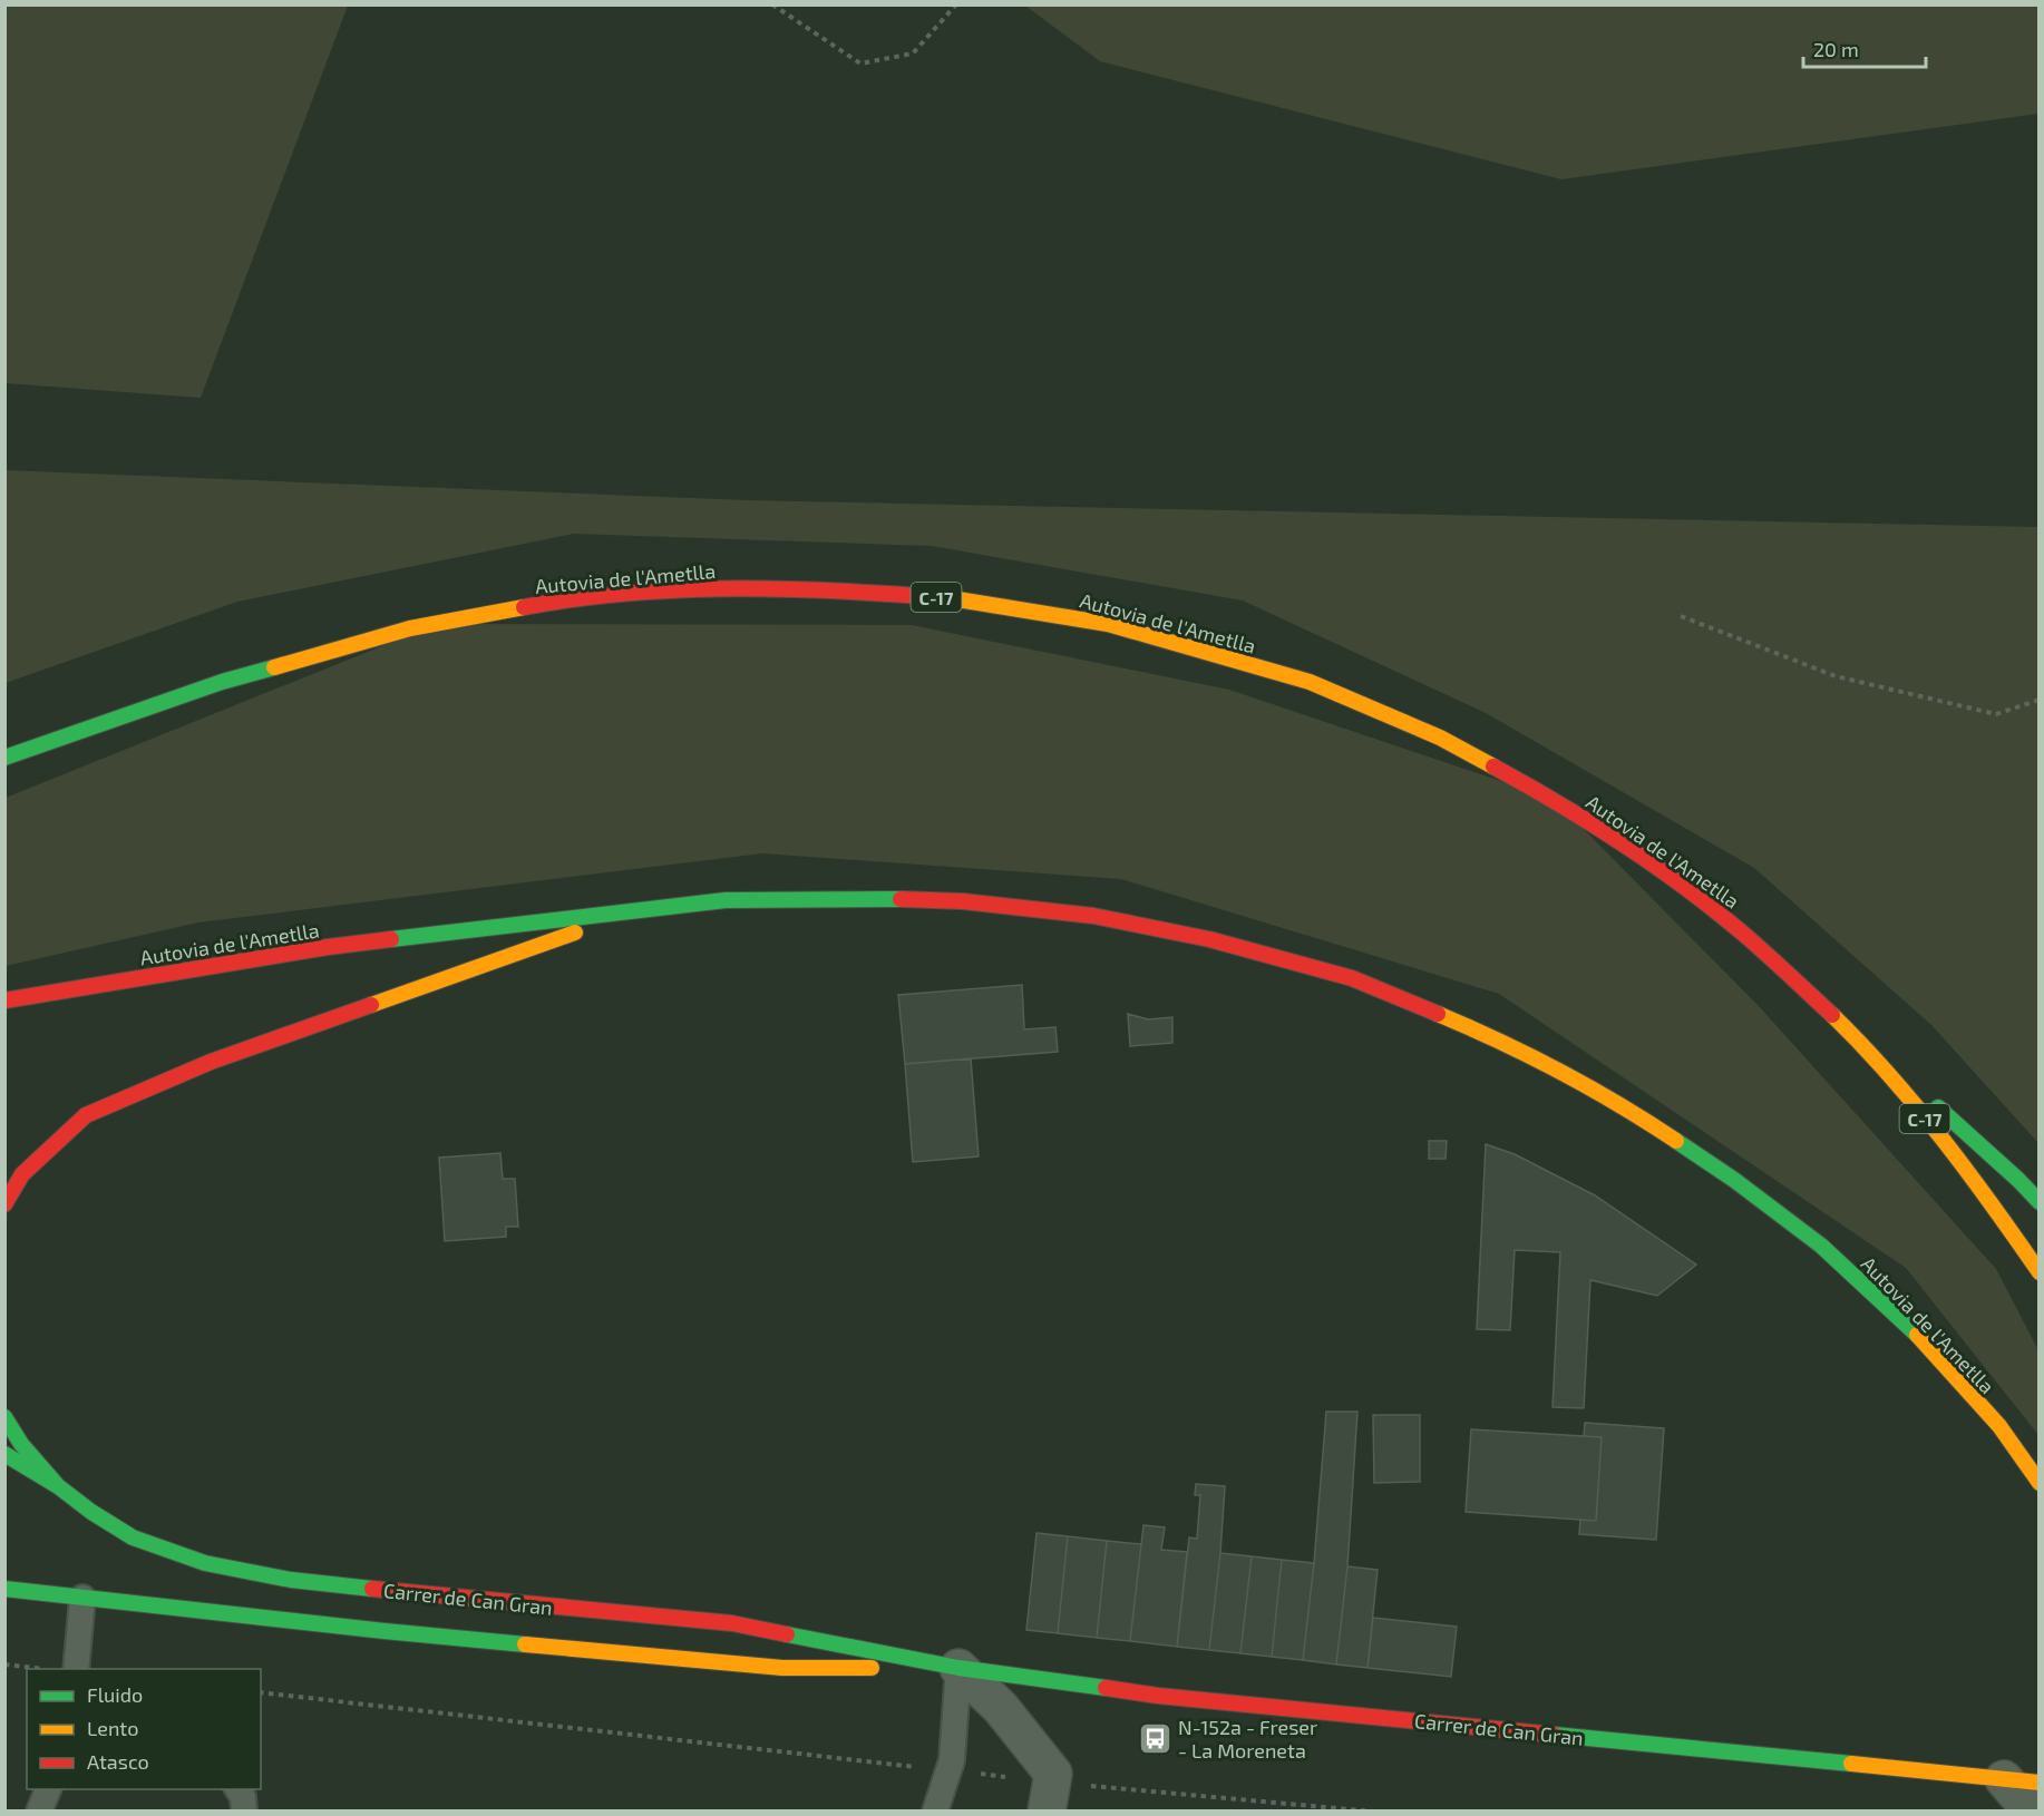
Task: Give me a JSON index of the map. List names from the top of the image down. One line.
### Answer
{"streets":{"main road":["Autovia de l'Ametlla","C-17","Carrer de Can Gran"]},"places":{"bus stop":["N-152a - Freser - La Moreneta"]},"legend":["Fluido","Lento","Atasco"],"scale_bar":"20 m"}
